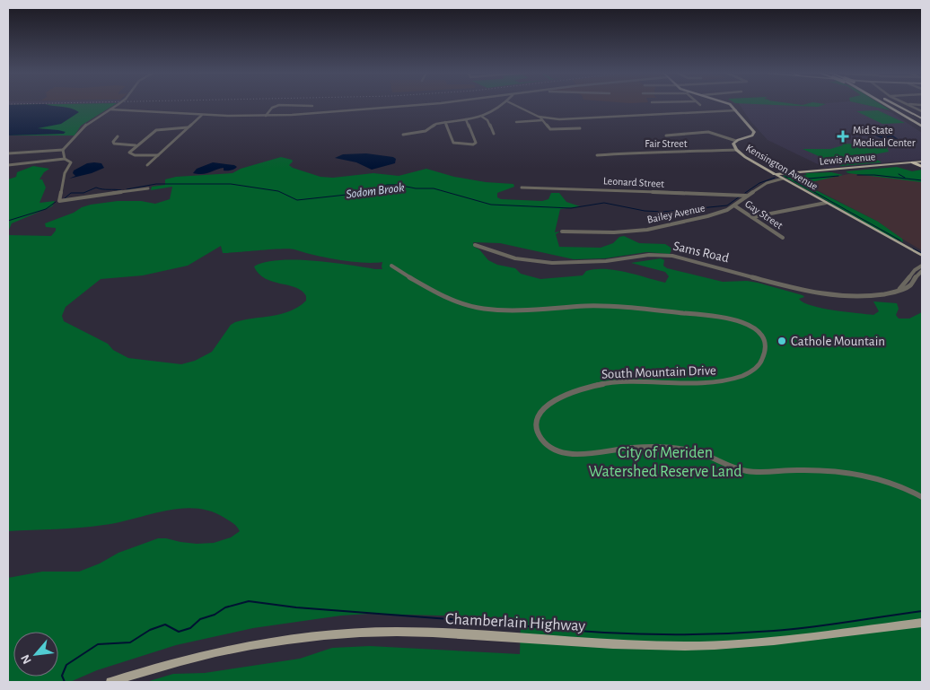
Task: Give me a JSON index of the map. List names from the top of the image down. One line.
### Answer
{"streets":{"main road":["Lewis Avenue","Kensington Avenue","Chamberlain Highway"],"street":["Fair Street","Leonard Street","Bailey Avenue","Gay Street","Sams Road","South Mountain Drive"]},"crossings":[["Fair Street","Kensington Avenue"],["Lewis Avenue","Kensington Avenue"],["Kensington Avenue","Bailey Avenue"],["Leonard Street","Bailey Avenue"],["Bailey Avenue","Gay Street"]],"water":["Sodom Brook"],"parks":["City of Meriden Watershed Reserve Land"],"places":{"health":["Mid State Medical Center"],"other":["Cathole Mountain"]},"north":"bottom left"}
